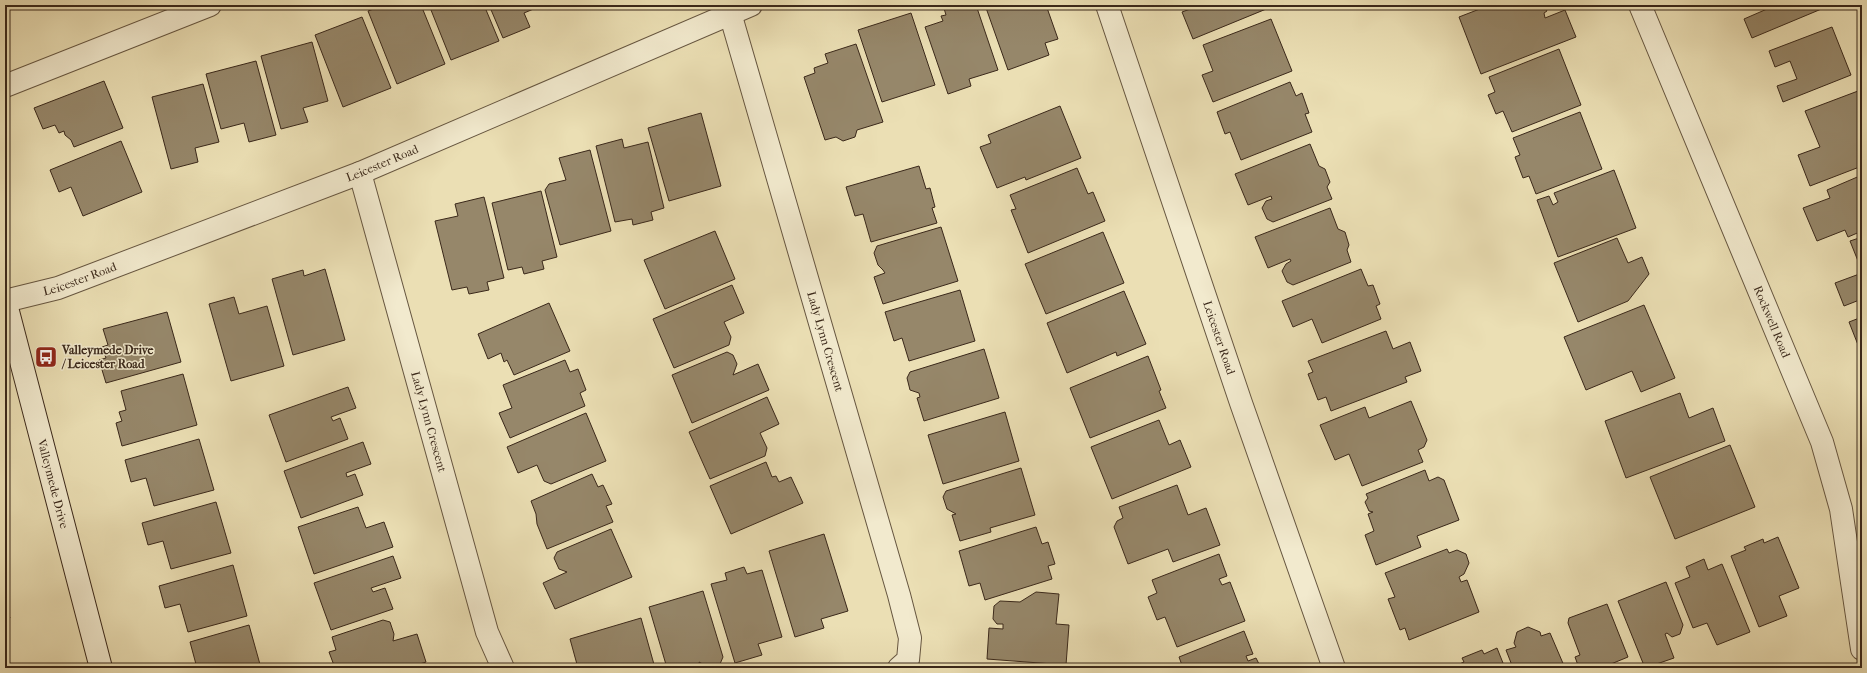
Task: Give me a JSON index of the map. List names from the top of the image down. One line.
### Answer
{"streets":{"street":["Leicester Road","Rockwell Road","Lady Lynn Crescent","Valleymede Drive"]},"crossings":[["Leicester Road","Lady Lynn Crescent"],["Leicester Road","Valleymede Drive"]],"places":{"bus stop":["Valleymede Drive / Leicester Road"]}}
